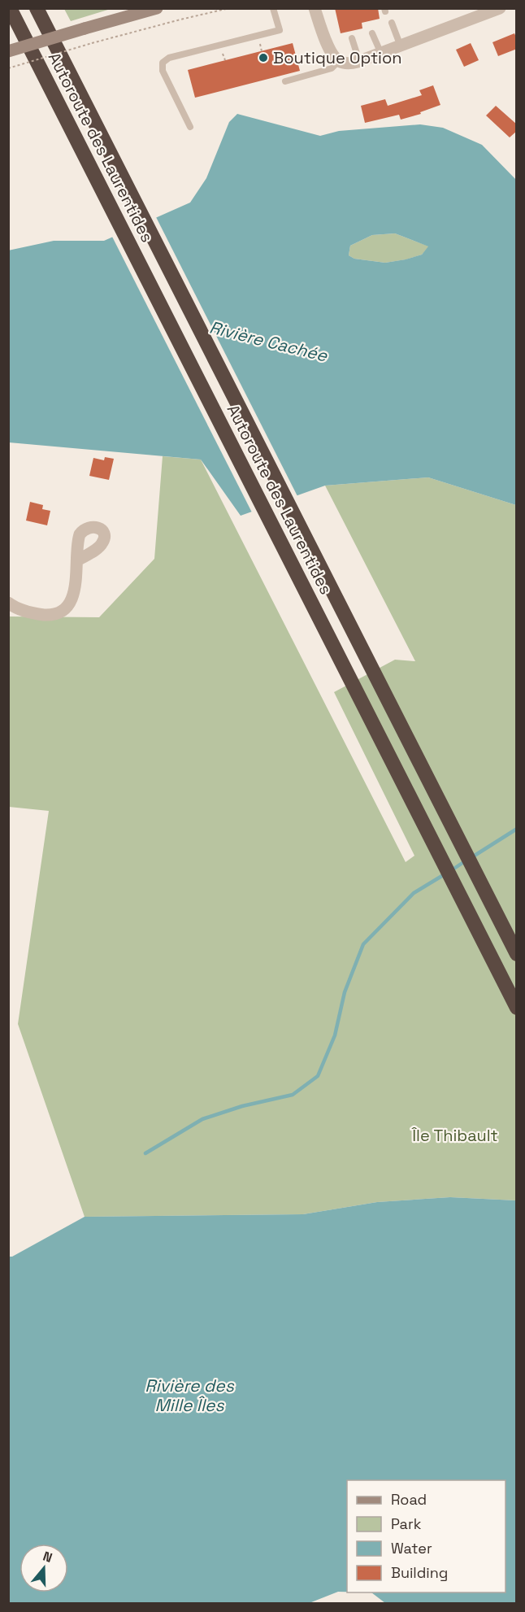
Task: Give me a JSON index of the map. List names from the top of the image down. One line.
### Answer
{"streets":{"highway":["Autoroute des Laurentides"]},"water":["Rivière Cachée","Rivière des Mille Îles"],"parks":["Île Thibault"],"places":["Boutique Option"],"legend":["Road","Park","Water","Building"],"north":"top"}
